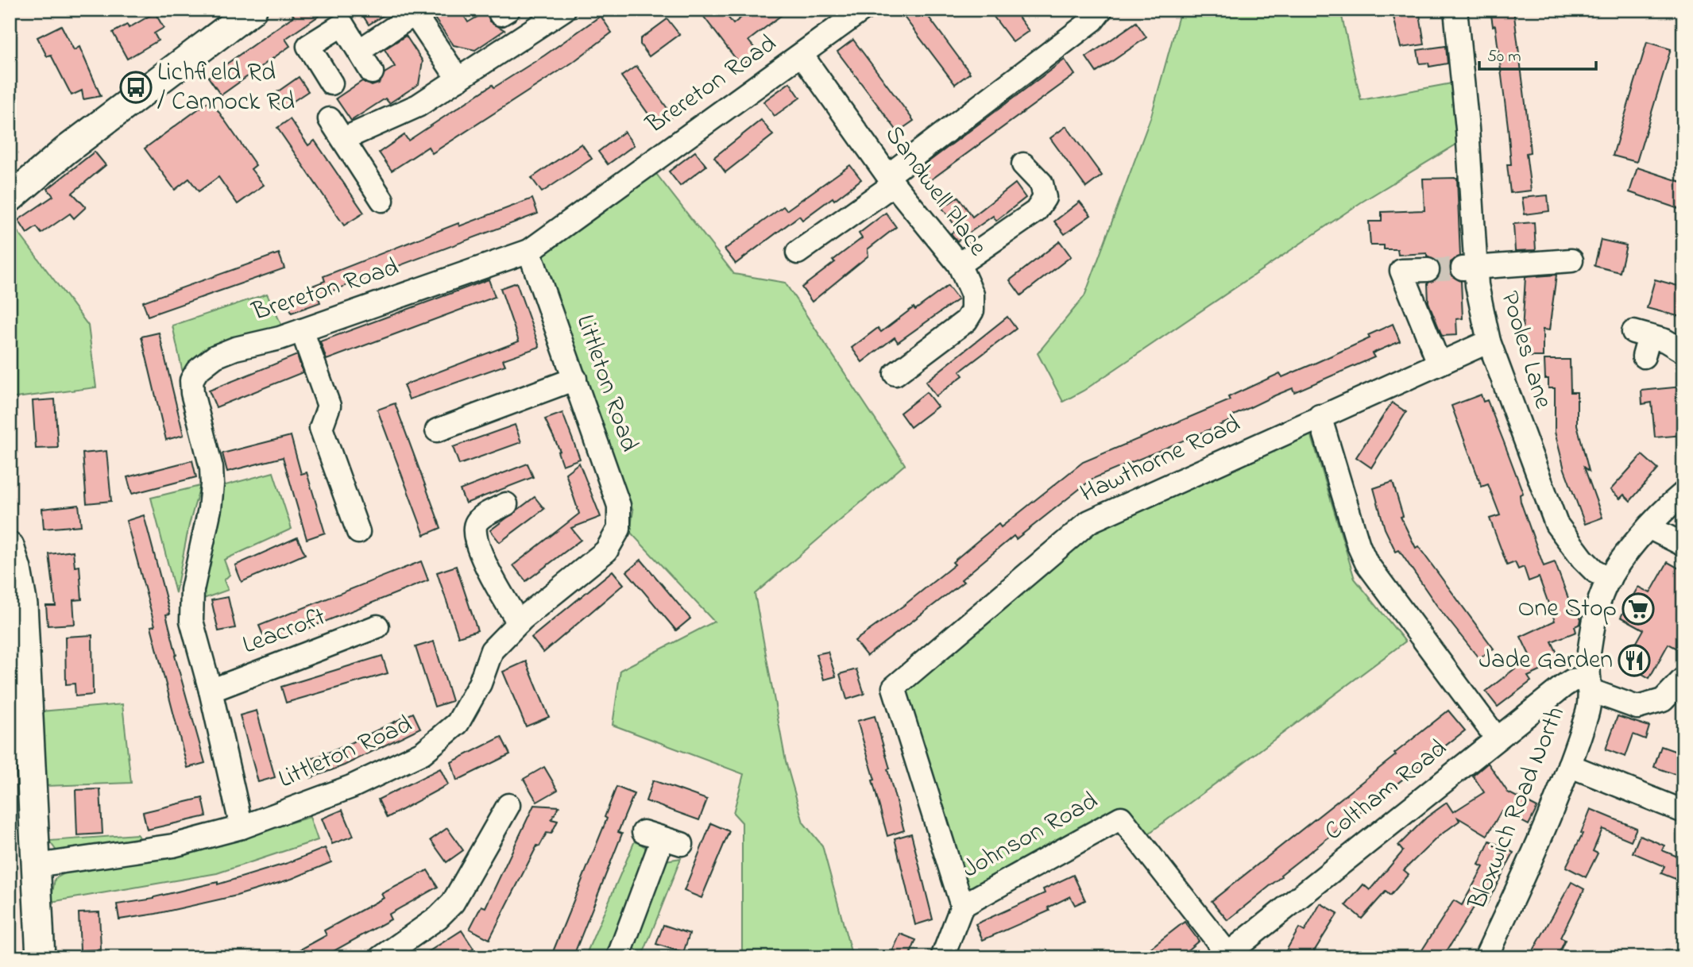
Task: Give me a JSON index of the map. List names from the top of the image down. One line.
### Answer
{"streets":{"street":["Brereton Road","Sandwell Place","Pooles Lane","Littleton Road","Hawthorne Road","Leacroft","Coltham Road","Bloxwich Road North","Johnson Road"]},"crossings":[["Brereton Road","Sandwell Place"],["Brereton Road","Littleton Road"],["Brereton Road","Leacroft"],["Pooles Lane","Hawthorne Road"],["Pooles Lane","Bloxwich Road North"],["Hawthorne Road","Johnson Road"],["Coltham Road","Bloxwich Road North"],["Coltham Road","Johnson Road"]],"places":{"bus stop":["Lichfield Rd / Cannock Rd"],"supermarket":["One Stop"],"restaurant":["Jade Garden"]},"scale_bar":"50 m"}
